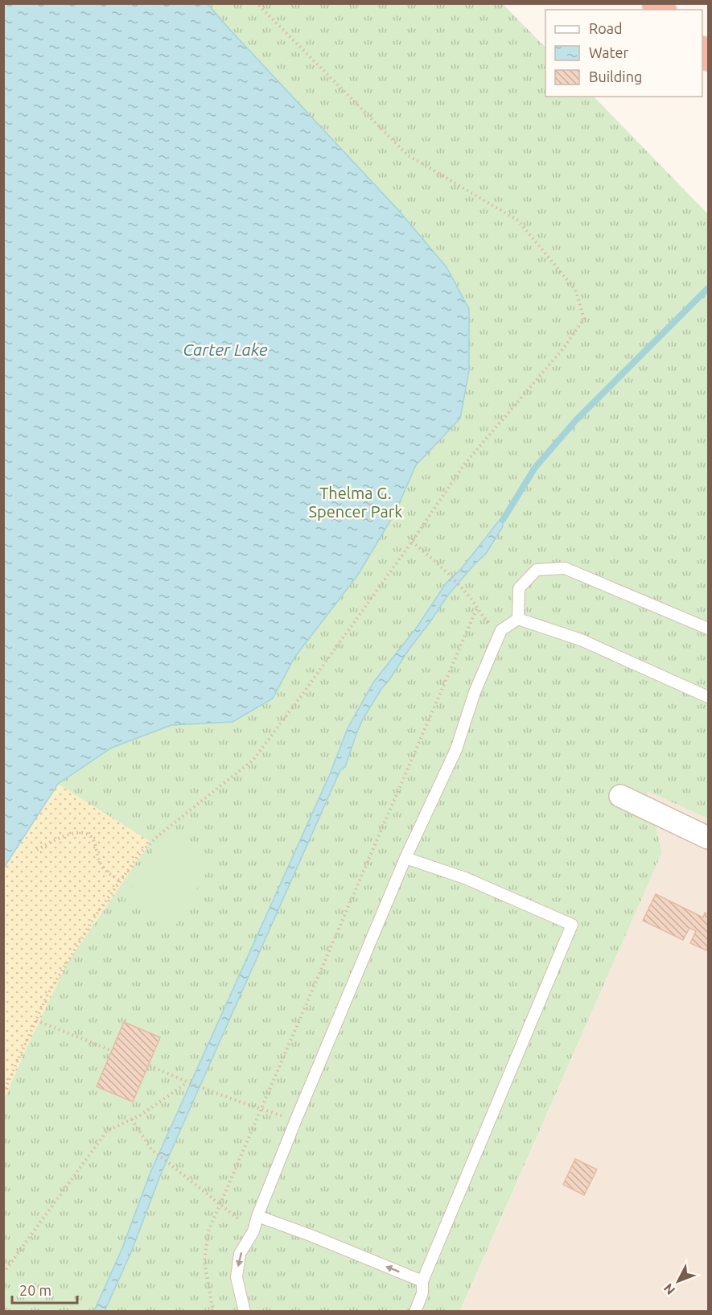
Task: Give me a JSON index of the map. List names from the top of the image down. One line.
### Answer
{"water":["Carter Lake"],"parks":["Thelma G. Spencer Park"],"legend":["Road","Water","Building"],"scale_bar":"20 m","north":"bottom left"}
